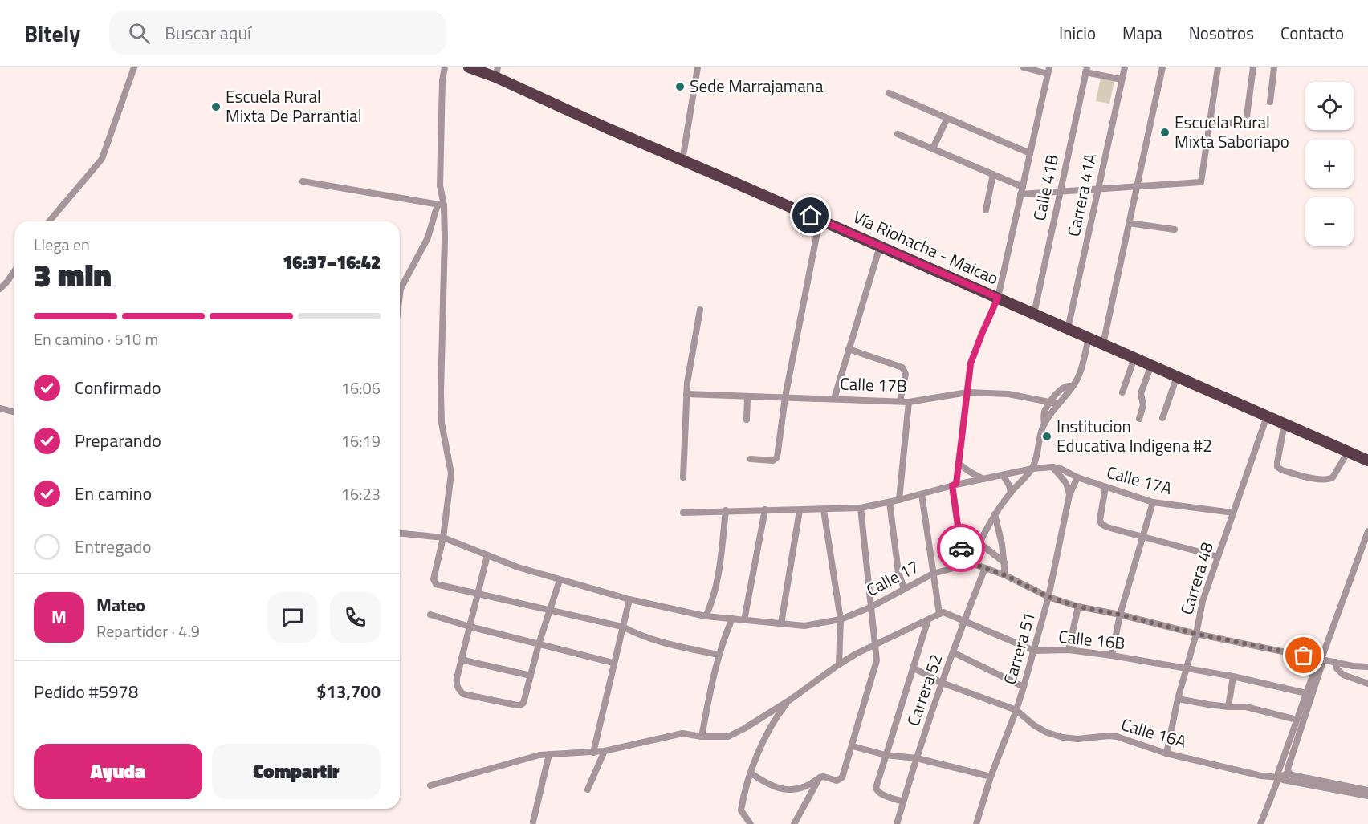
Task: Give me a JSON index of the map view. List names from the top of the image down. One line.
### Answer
{"streets":{"highway":["Vía Riohacha - Maicao"],"street":["Calle 41B","Carrera 41A","Calle 17B","Calle 17A","Calle 17","Carrera 48","Calle 16B","Carrera 51","Carrera 52","Calle 16A"]},"crossings":[["Calle 41B","Vía Riohacha - Maicao"],["Carrera 41A","Vía Riohacha - Maicao"],["Vía Riohacha - Maicao","Carrera 48"],["Calle 17A","Carrera 48"],["Calle 17A","Carrera 51"],["Carrera 48","Calle 16B"],["Carrera 48","Calle 16A"],["Calle 16B","Carrera 51"],["Calle 16B","Carrera 52"],["Carrera 51","Calle 16A"]],"places":["Sede Marrajamana","Escuela Rural Mixta De Parrantial","Escuela Rural Mixta Saboriapo","Institucion Educativa Indigena #2"],"page":{"header":"Bitely","search":"Buscar aquí","nav":["Inicio","Mapa","Nosotros","Contacto"],"map_buttons":["+","−"],"heading":["3 min","Llega en","16:37–16:42"],"panel":["Mateo","Repartidor · 4.9","Pedido #5978","$13,700"],"bar":"En camino · 510 m","list":[["Confirmado","16:06"],["Preparando","16:19"],["En camino","16:23"],"Entregado"],"round":"M","buttons":["Ayuda","Compartir"]}}
